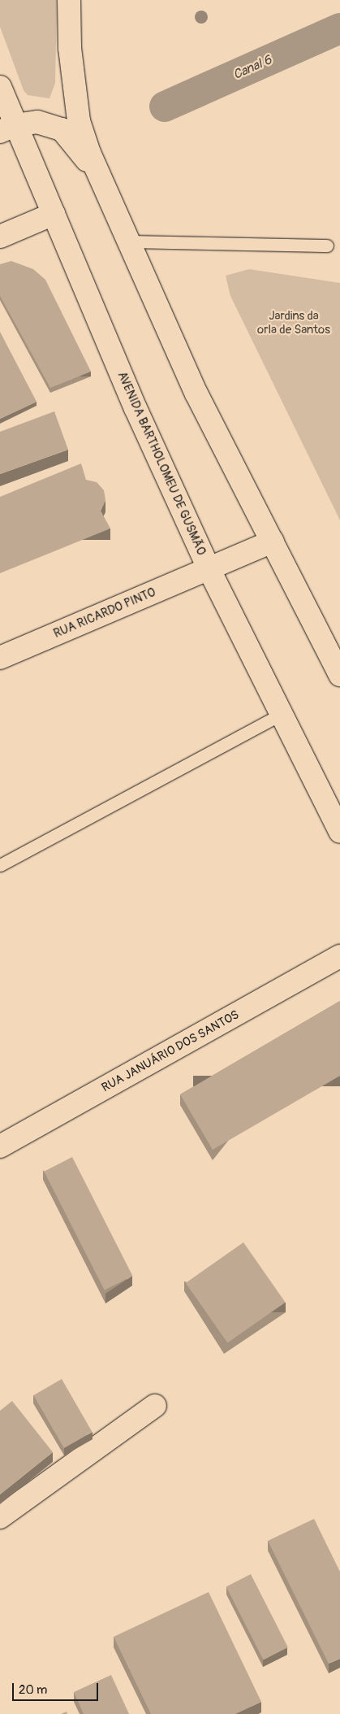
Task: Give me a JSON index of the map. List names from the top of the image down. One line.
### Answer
{"streets":{"main road":["AVENIDA BARTHOLOMEU DE GUSMÃO","RUA RICARDO PINTO","RUA JANUÁRIO DOS SANTOS"]},"crossings":[["AVENIDA BARTHOLOMEU DE GUSMÃO","RUA RICARDO PINTO"]],"water":["Canal 6"],"parks":["Jardins da orla de Santos"],"scale_bar":"20 m"}
